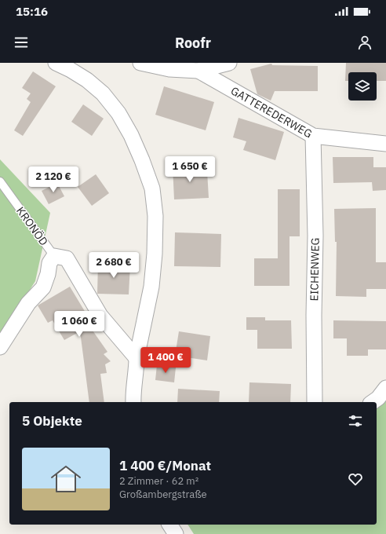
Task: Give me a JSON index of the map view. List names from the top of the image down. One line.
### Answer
{"streets":{"street":["GATTEREDERWEG","EICHENWEG"],"lane":["KRONÖD"]},"crossings":[["GATTEREDERWEG","EICHENWEG"]],"page":{"status":"15:16","header":"Roofr","price":["1 650 €","2 120 €","2 680 €","1 060 €","1 400 €"],"heading":"5 Objekte","list":[{"name":"1 400 €/Monat","note":"2 Zimmer · 62 m² · Großambergstraße"}]}}
